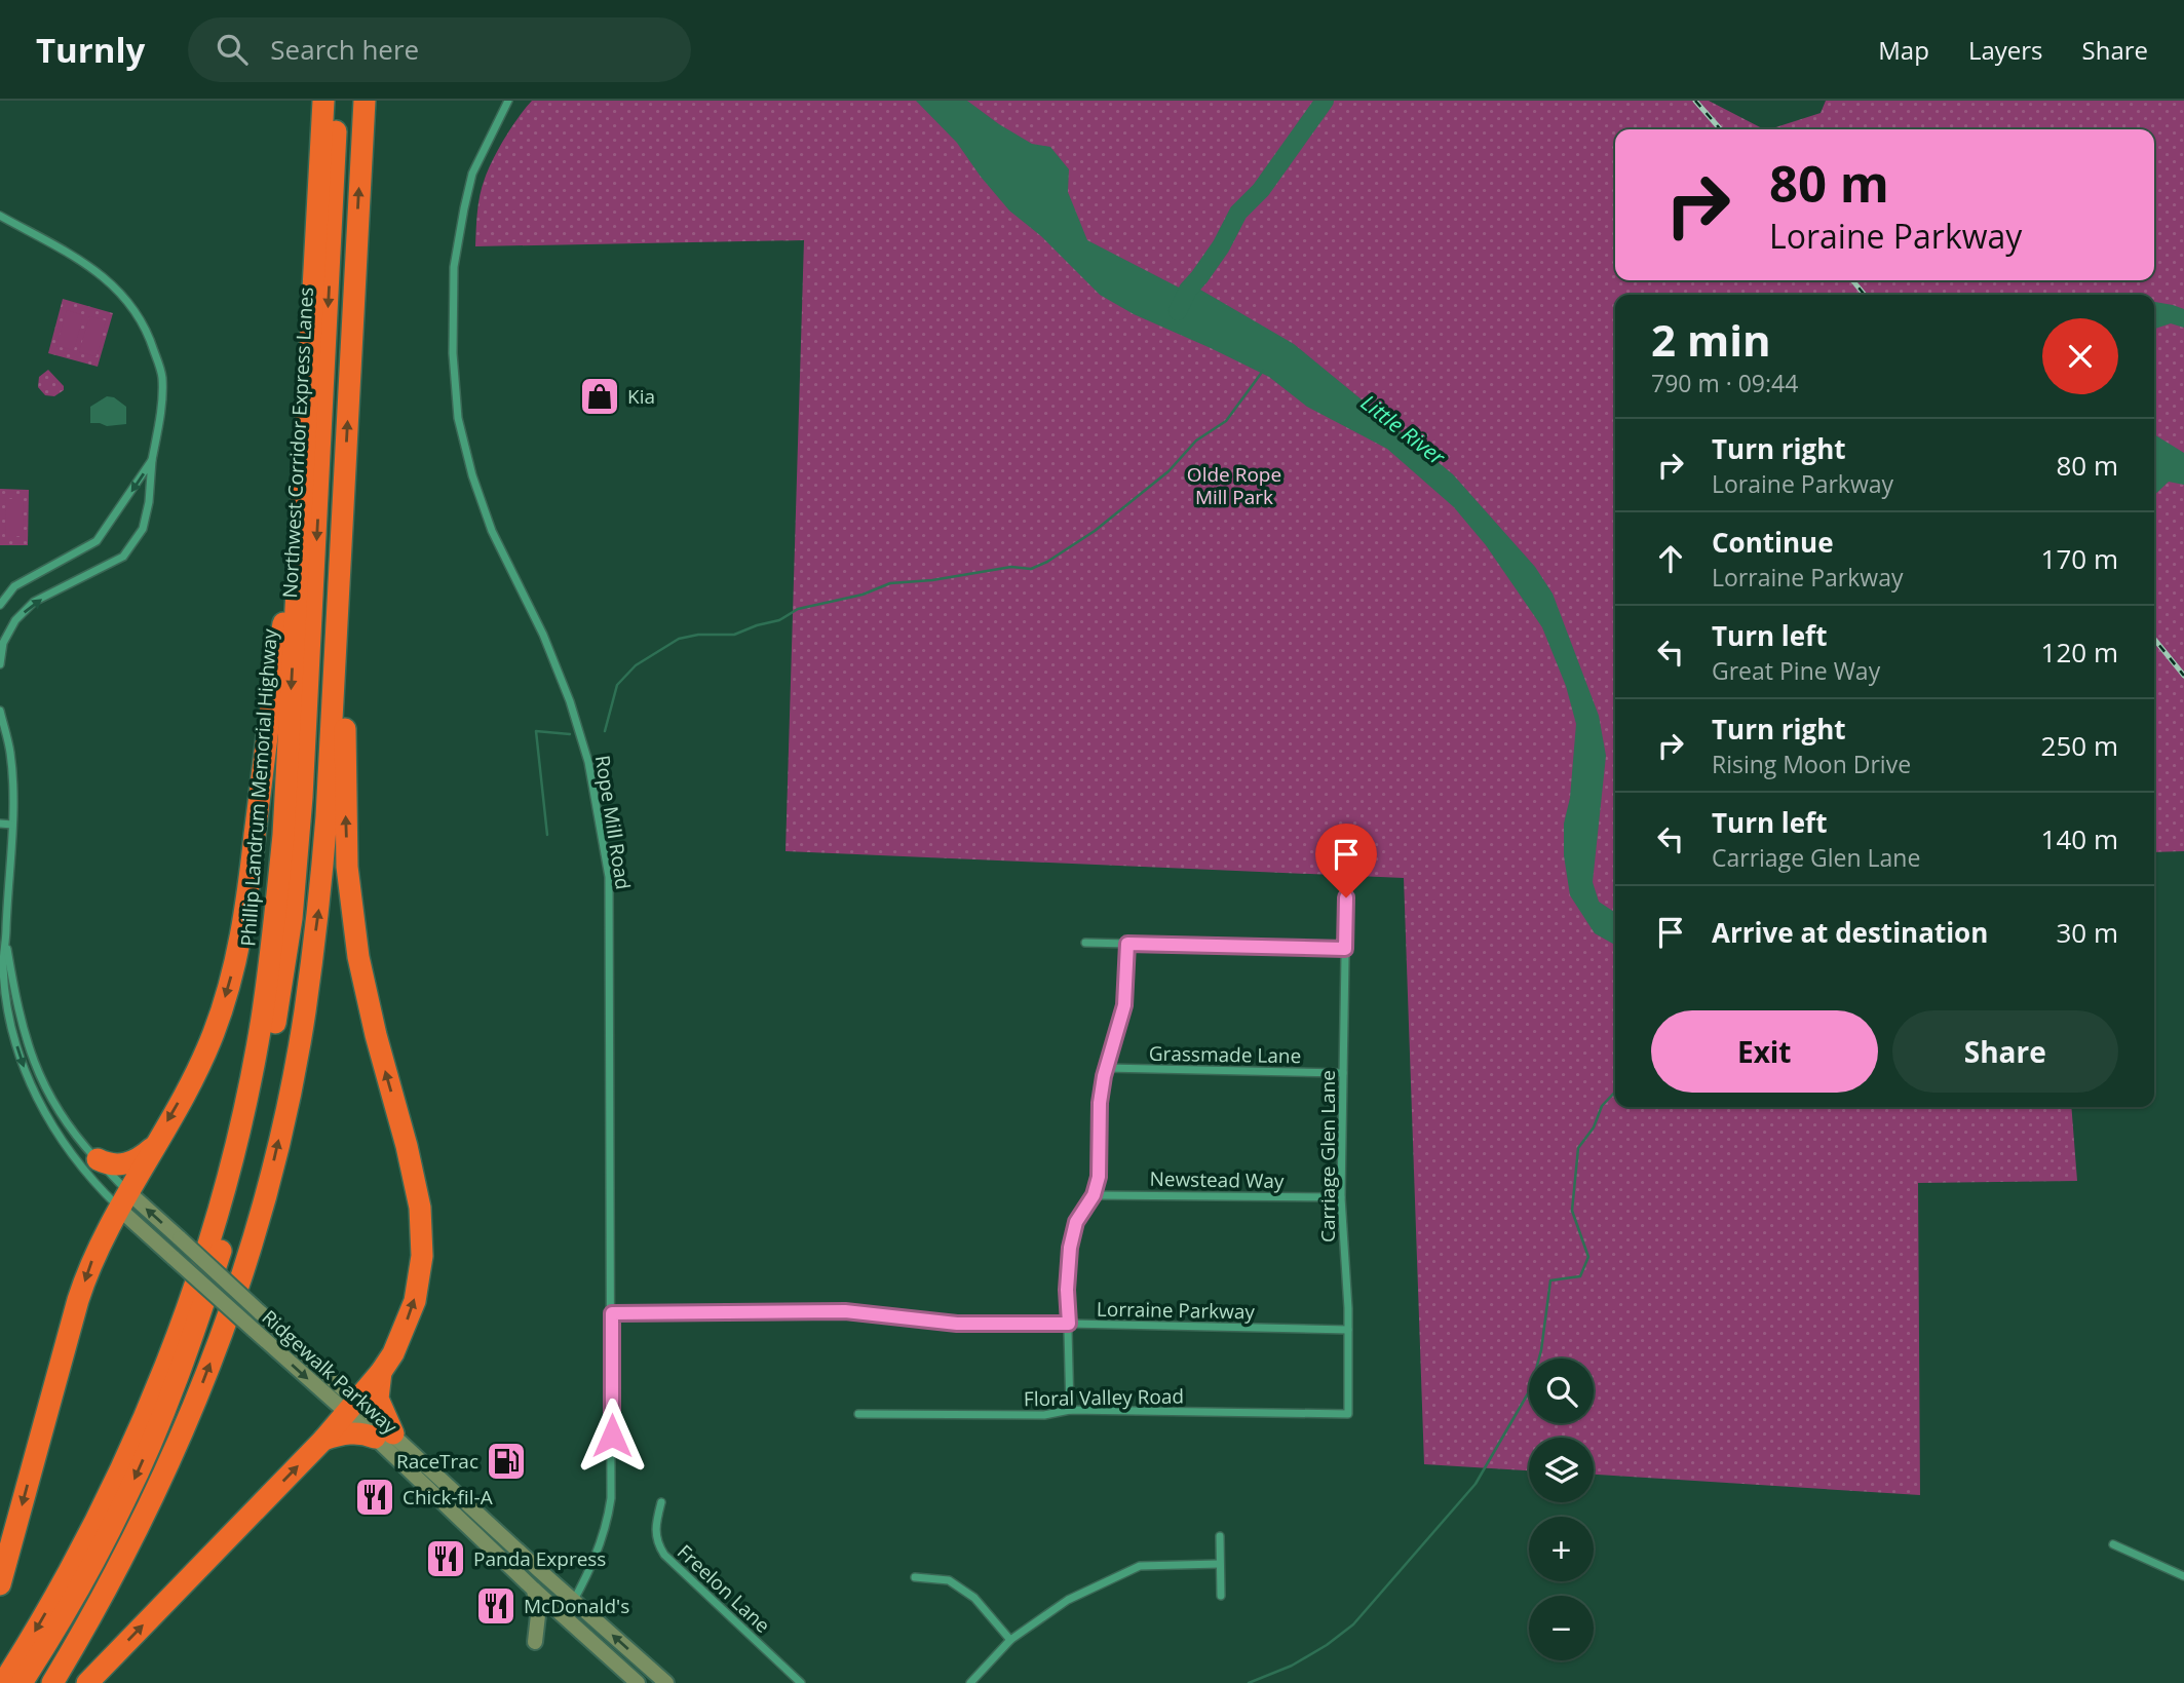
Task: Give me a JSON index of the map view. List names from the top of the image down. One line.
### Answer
{"streets":{"highway":["Northwest Corridor Express Lanes","Phillip Landrum Memorial Highway"],"main road":["Ridgewalk Parkway"],"street":["Rope Mill Road","Grassmade Lane","Carriage Glen Lane","Newstead Way","Lorraine Parkway","Floral Valley Road","Freelon Lane"]},"crossings":[["Rope Mill Road","Lorraine Parkway"],["Rope Mill Road","Ridgewalk Parkway"],["Grassmade Lane","Carriage Glen Lane"],["Carriage Glen Lane","Newstead Way"],["Carriage Glen Lane","Lorraine Parkway"],["Carriage Glen Lane","Floral Valley Road"]],"water":["Little River"],"parks":["Olde Rope Mill Park"],"places":{"shop":["Kia"],"fuel station":["RaceTrac"],"restaurant":["Chick-fil-A","Panda Express","McDonald's"]},"page":{"header":"Turnly","search":"Search here","nav":["Map","Layers","Share"],"turn":["80 m","Loraine Parkway"],"heading":["2 min","790 m · 09:44"],"list":[{"name":"Turn right","note":"Loraine Parkway","value":"80 m"},{"name":"Continue","note":"Lorraine Parkway","value":"170 m"},{"name":"Turn left","note":"Great Pine Way","value":"120 m"},{"name":"Turn right","note":"Rising Moon Drive","value":"250 m"},{"name":"Turn left","note":"Carriage Glen Lane","value":"140 m"},{"name":"Arrive at destination","value":"30 m"}],"buttons":["Exit","Share"],"map_buttons":["+","−"]}}
